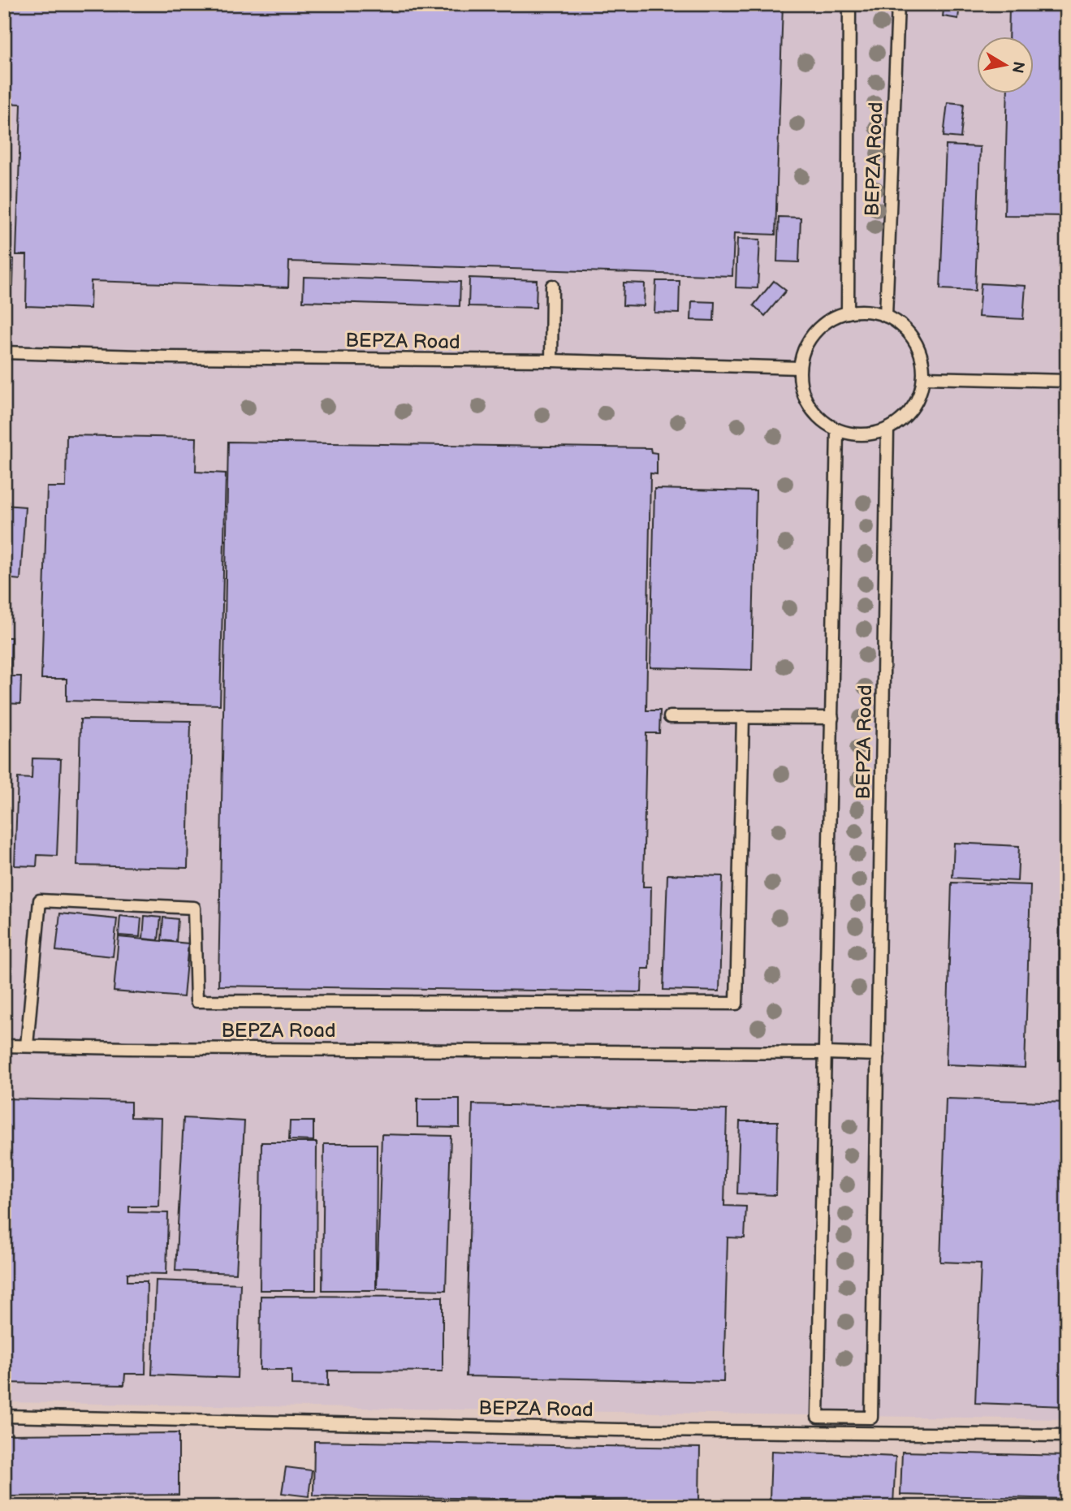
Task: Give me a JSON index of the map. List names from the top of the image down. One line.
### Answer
{"streets":{"lane":["BEPZA Road"]},"north":"right"}
